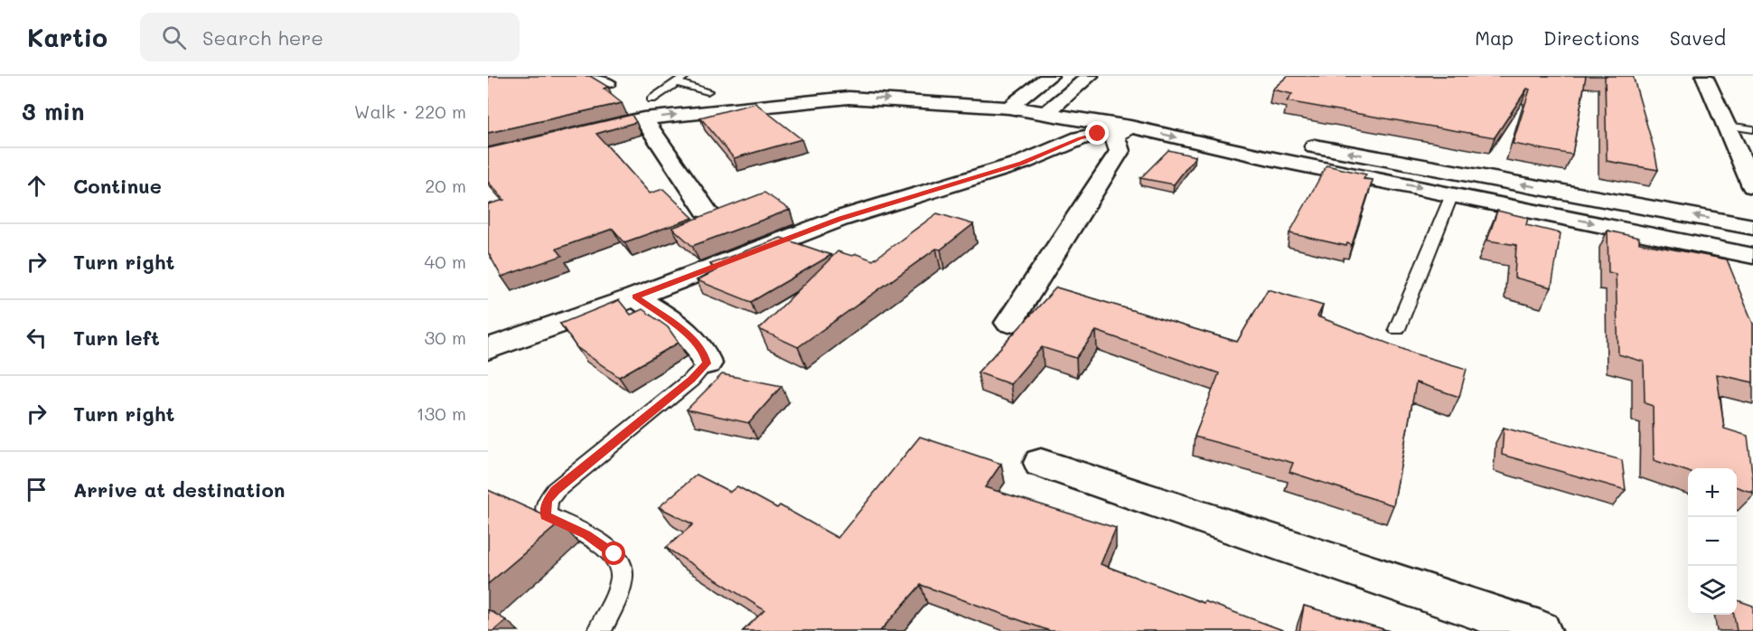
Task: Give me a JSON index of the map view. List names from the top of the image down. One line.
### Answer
{"page":{"header":"Kartio","search":"Search here","nav":["Map","Directions","Saved"],"heading":["3 min","Walk · 220 m"],"list":[["Continue","20 m"],["Turn right","40 m"],["Turn left","30 m"],["Turn right","130 m"],"Arrive at destination"],"map_buttons":["+","−"]}}
